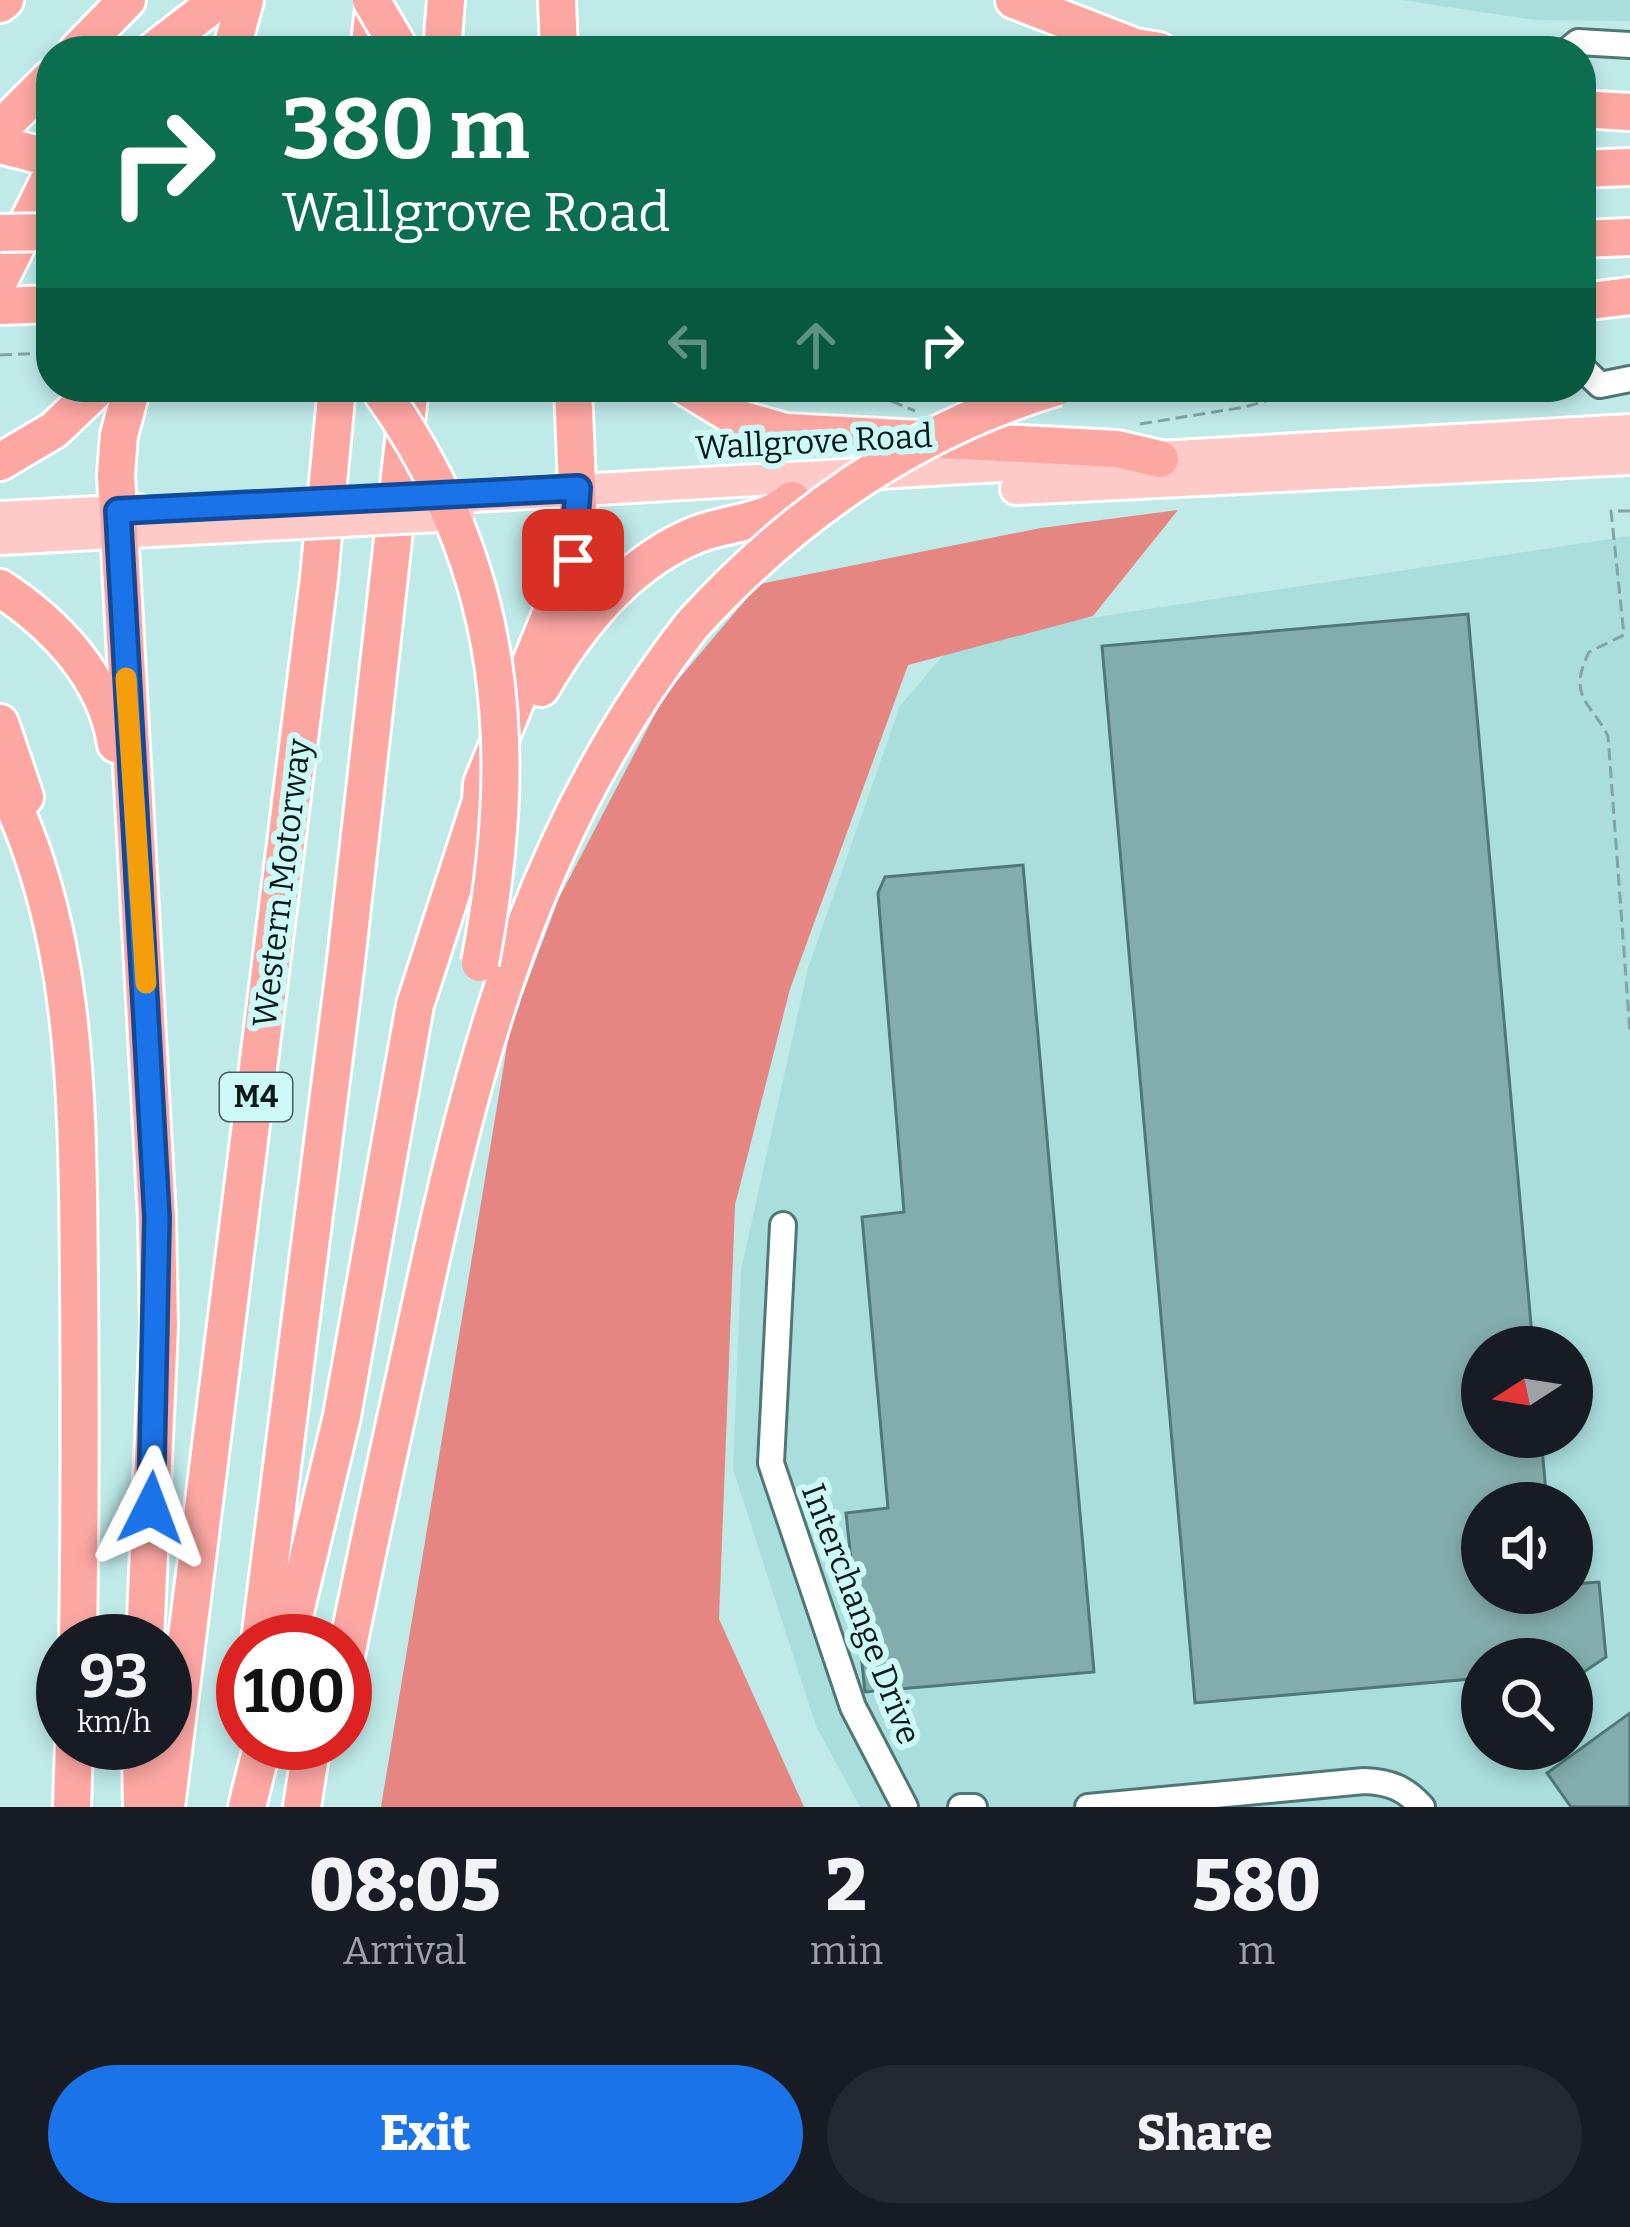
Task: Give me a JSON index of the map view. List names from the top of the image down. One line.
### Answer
{"streets":{"highway":["Western Motorway","M4"],"main road":["Wallgrove Road"],"street":["Interchange Drive"]},"north":"left","page":{"turn":["380 m","Wallgrove Road"],"speed":"93 km/h","limit":"100","eta":["08:05","Arrival","2","min","580","m"],"buttons":["Exit","Share"]}}
